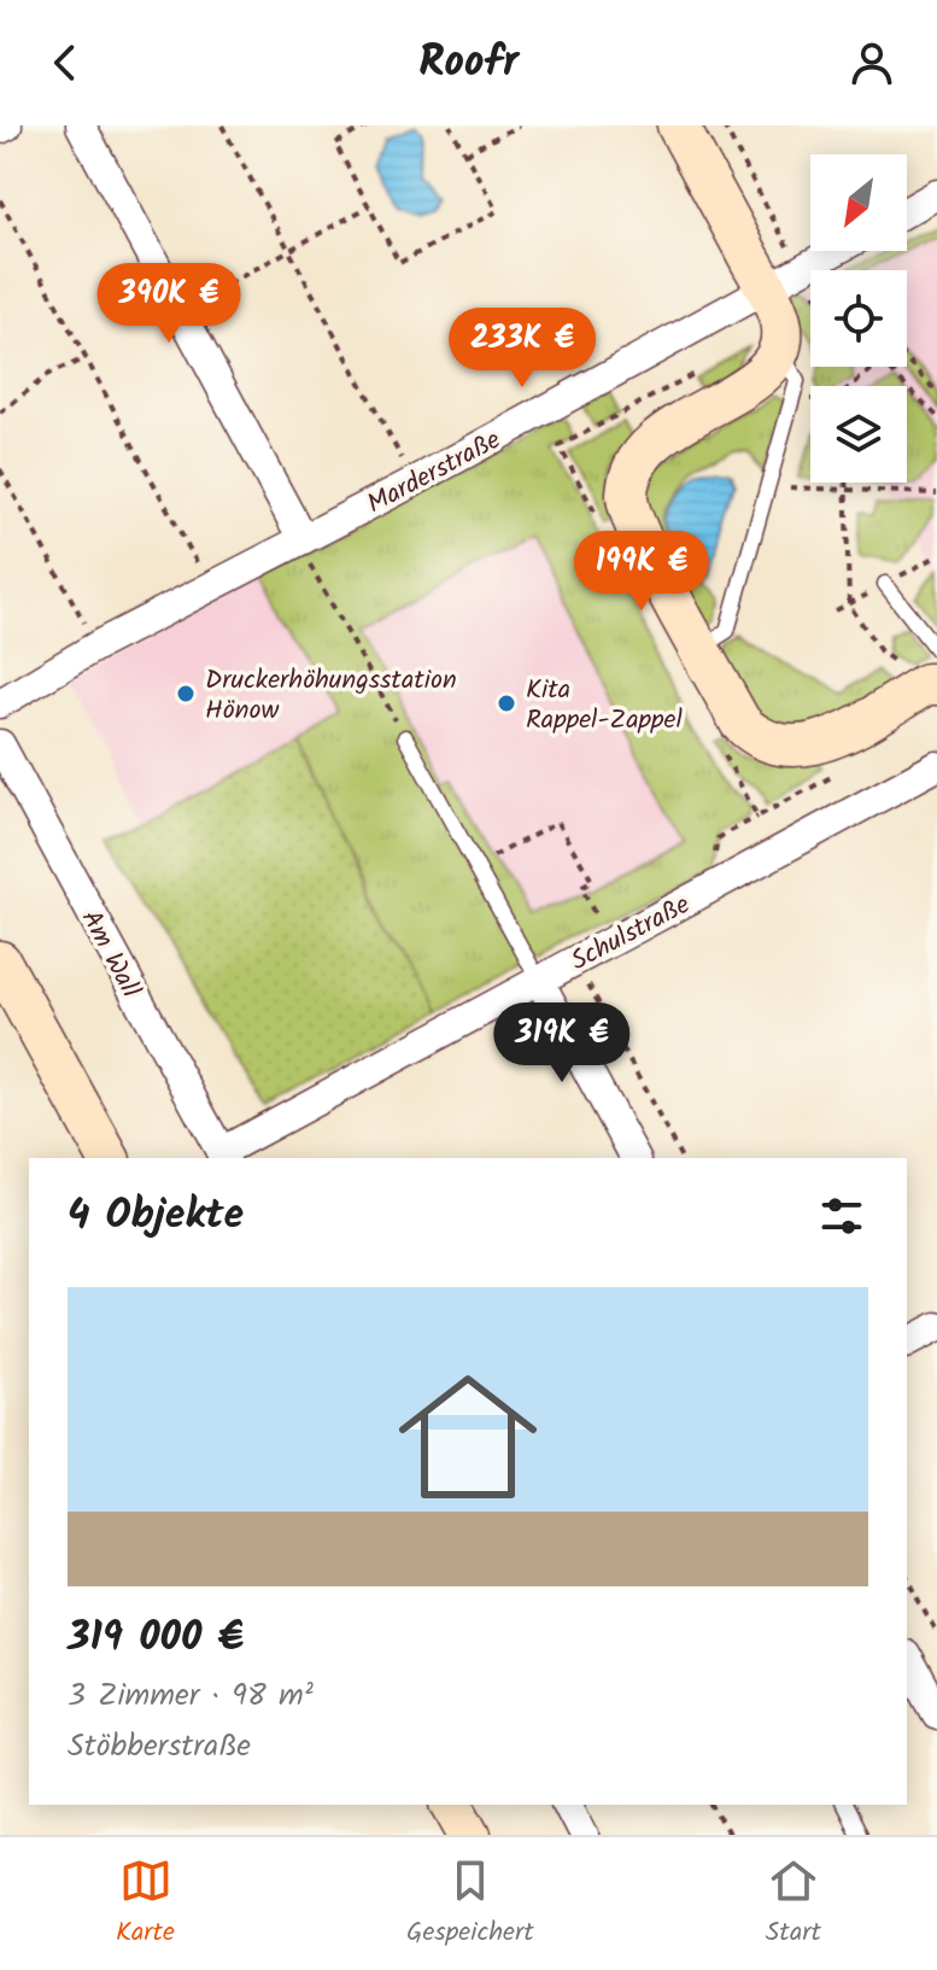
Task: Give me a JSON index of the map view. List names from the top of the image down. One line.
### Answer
{"streets":{"street":["Marderstraße","Schulstraße","Am Wall"]},"crossings":[["Schulstraße","Am Wall"]],"places":["Druckerhöhungsstation Hönow","Kita Rappel-Zappel"],"north":"bottom left","page":{"header":"Roofr","price":["390K €","233K €","199K €","319K €"],"heading":"4 Objekte","list":[{"name":"319 000 €","note":"3 Zimmer · 98 m² · Stöbberstraße"}],"tabs":["Karte","Gespeichert","Start"]}}
